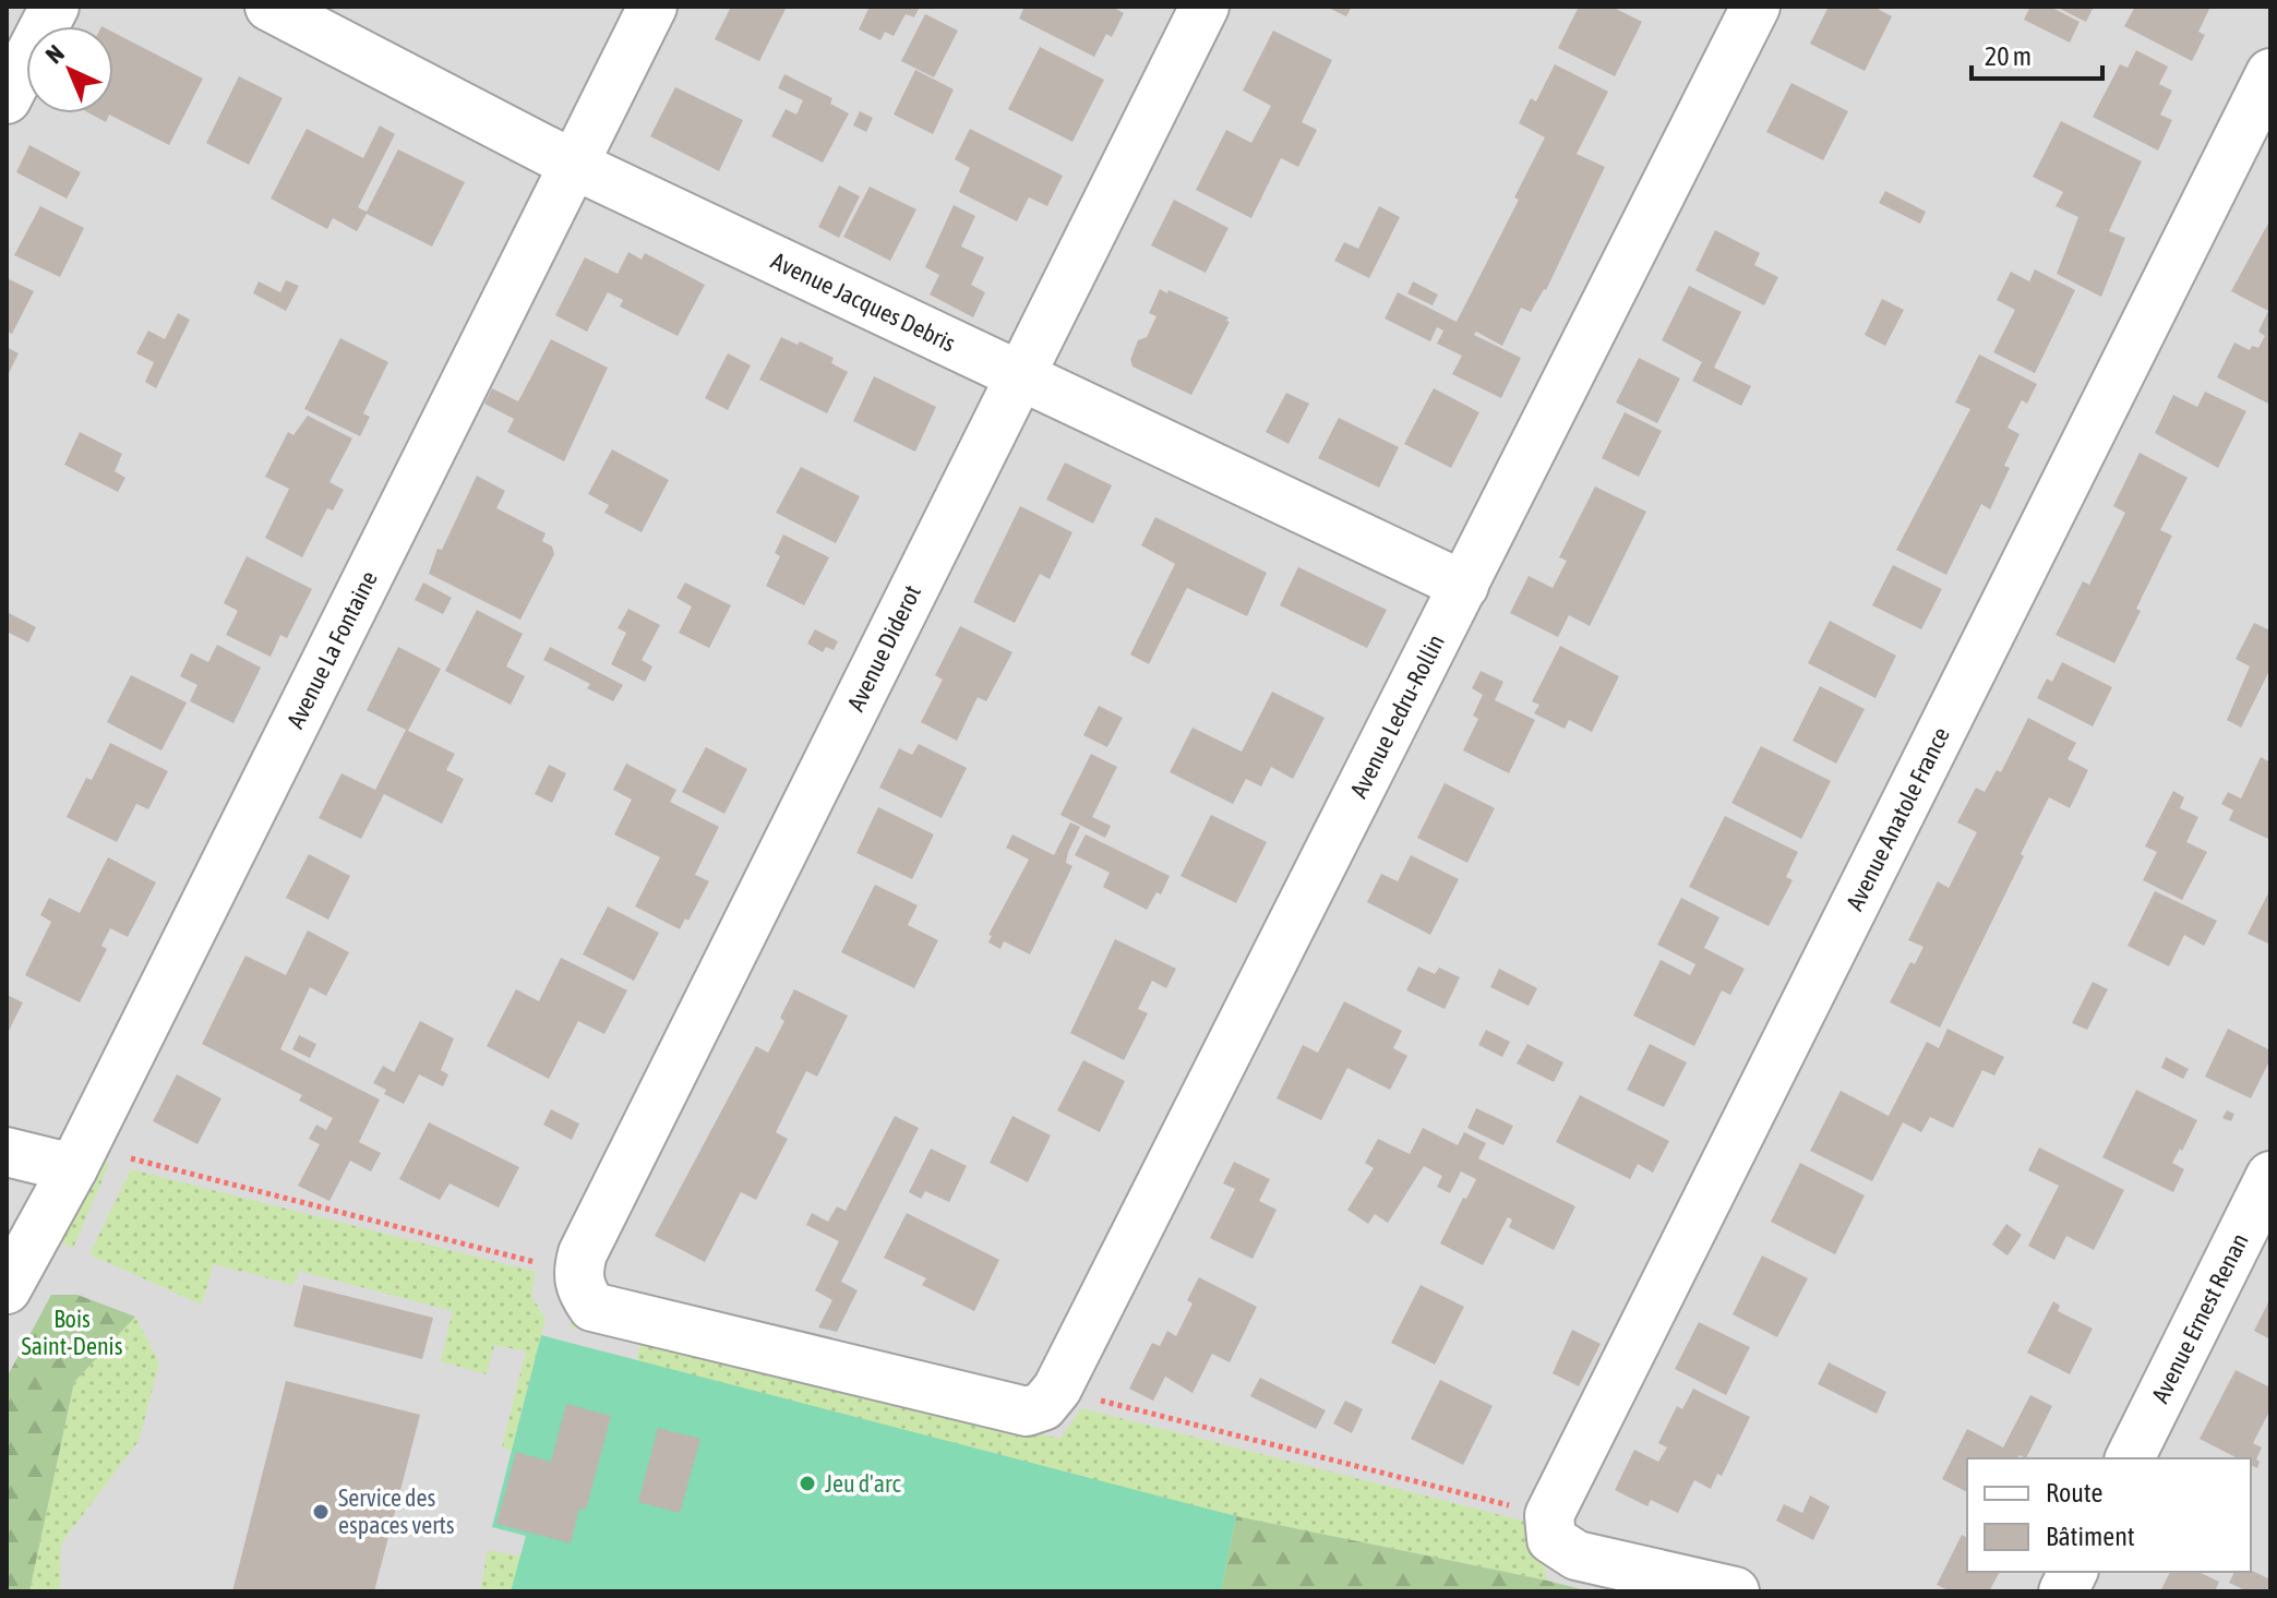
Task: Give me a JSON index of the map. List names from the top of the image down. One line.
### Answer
{"streets":{"street":["Avenue Jacques Debris","Avenue Diderot","Avenue La Fontaine","Avenue Ledru-Rollin","Avenue Anatole France","Avenue Ernest Renan"]},"crossings":[["Avenue Jacques Debris","Avenue Diderot"],["Avenue Jacques Debris","Avenue La Fontaine"],["Avenue Jacques Debris","Avenue Ledru-Rollin"]],"parks":["Bois Saint-Denis"],"places":["Jeu d'arc","Service des espaces verts"],"legend":["Route","Bâtiment"],"scale_bar":"20 m","north":"top left"}
